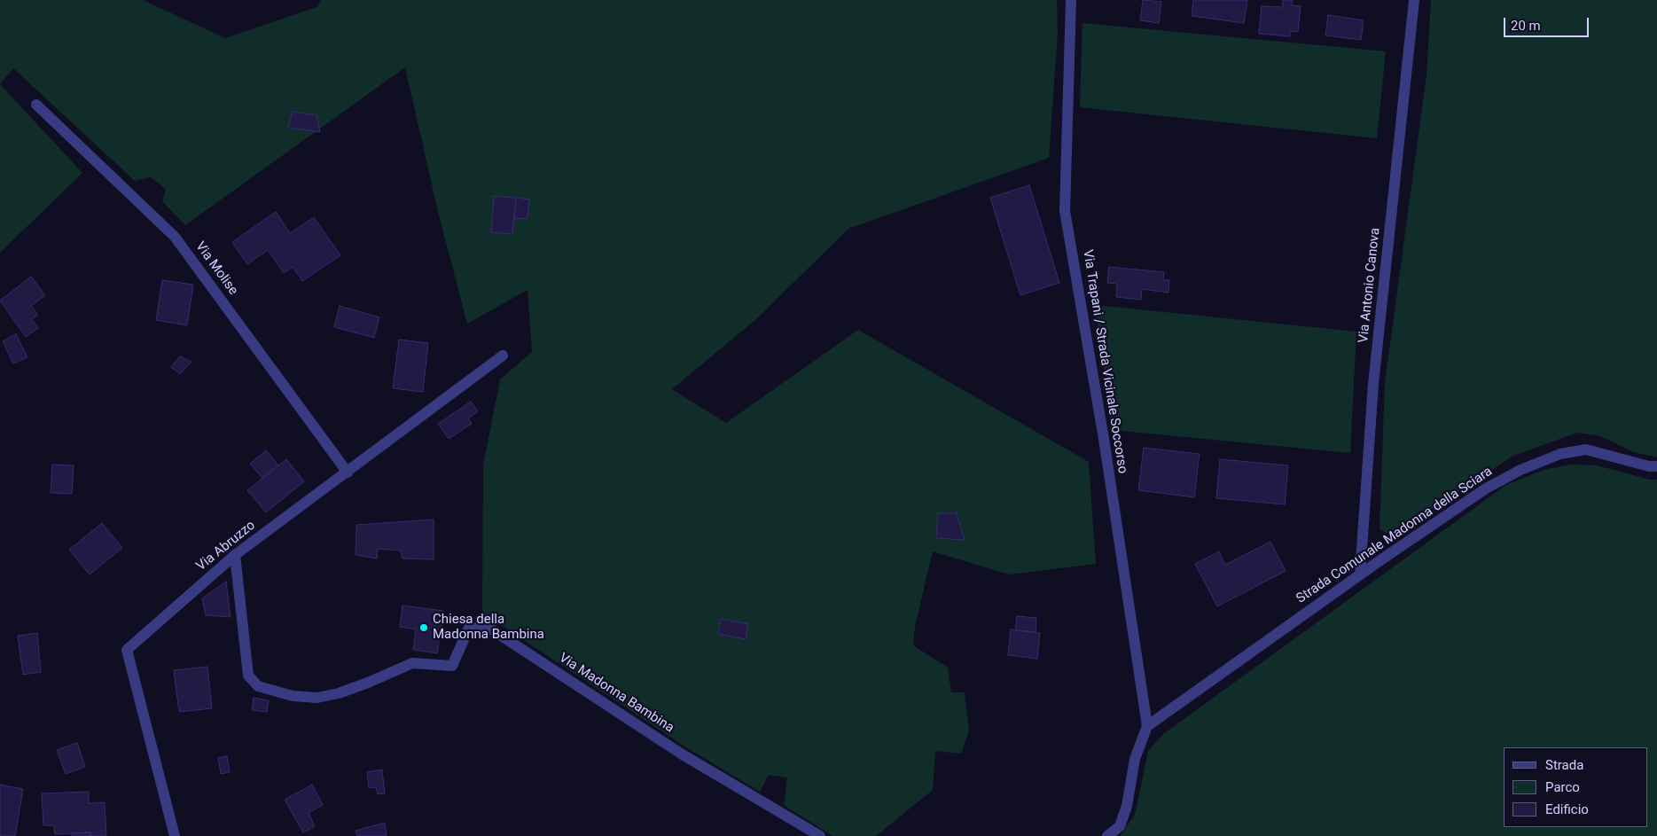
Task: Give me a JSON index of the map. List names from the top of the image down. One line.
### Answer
{"streets":{"street":["Via Molise","Via Antonio Canova","Via Trapani / Strada Vicinale Soccorso","Strada Comunale Madonna della Sciara","Via Abruzzo","Via Madonna Bambina"]},"crossings":[["Via Molise","Via Abruzzo"],["Via Antonio Canova","Strada Comunale Madonna della Sciara"],["Via Trapani / Strada Vicinale Soccorso","Strada Comunale Madonna della Sciara"],["Via Abruzzo","Via Madonna Bambina"]],"places":["Chiesa della Madonna Bambina"],"legend":["Strada","Parco","Edificio"],"scale_bar":"20 m"}
